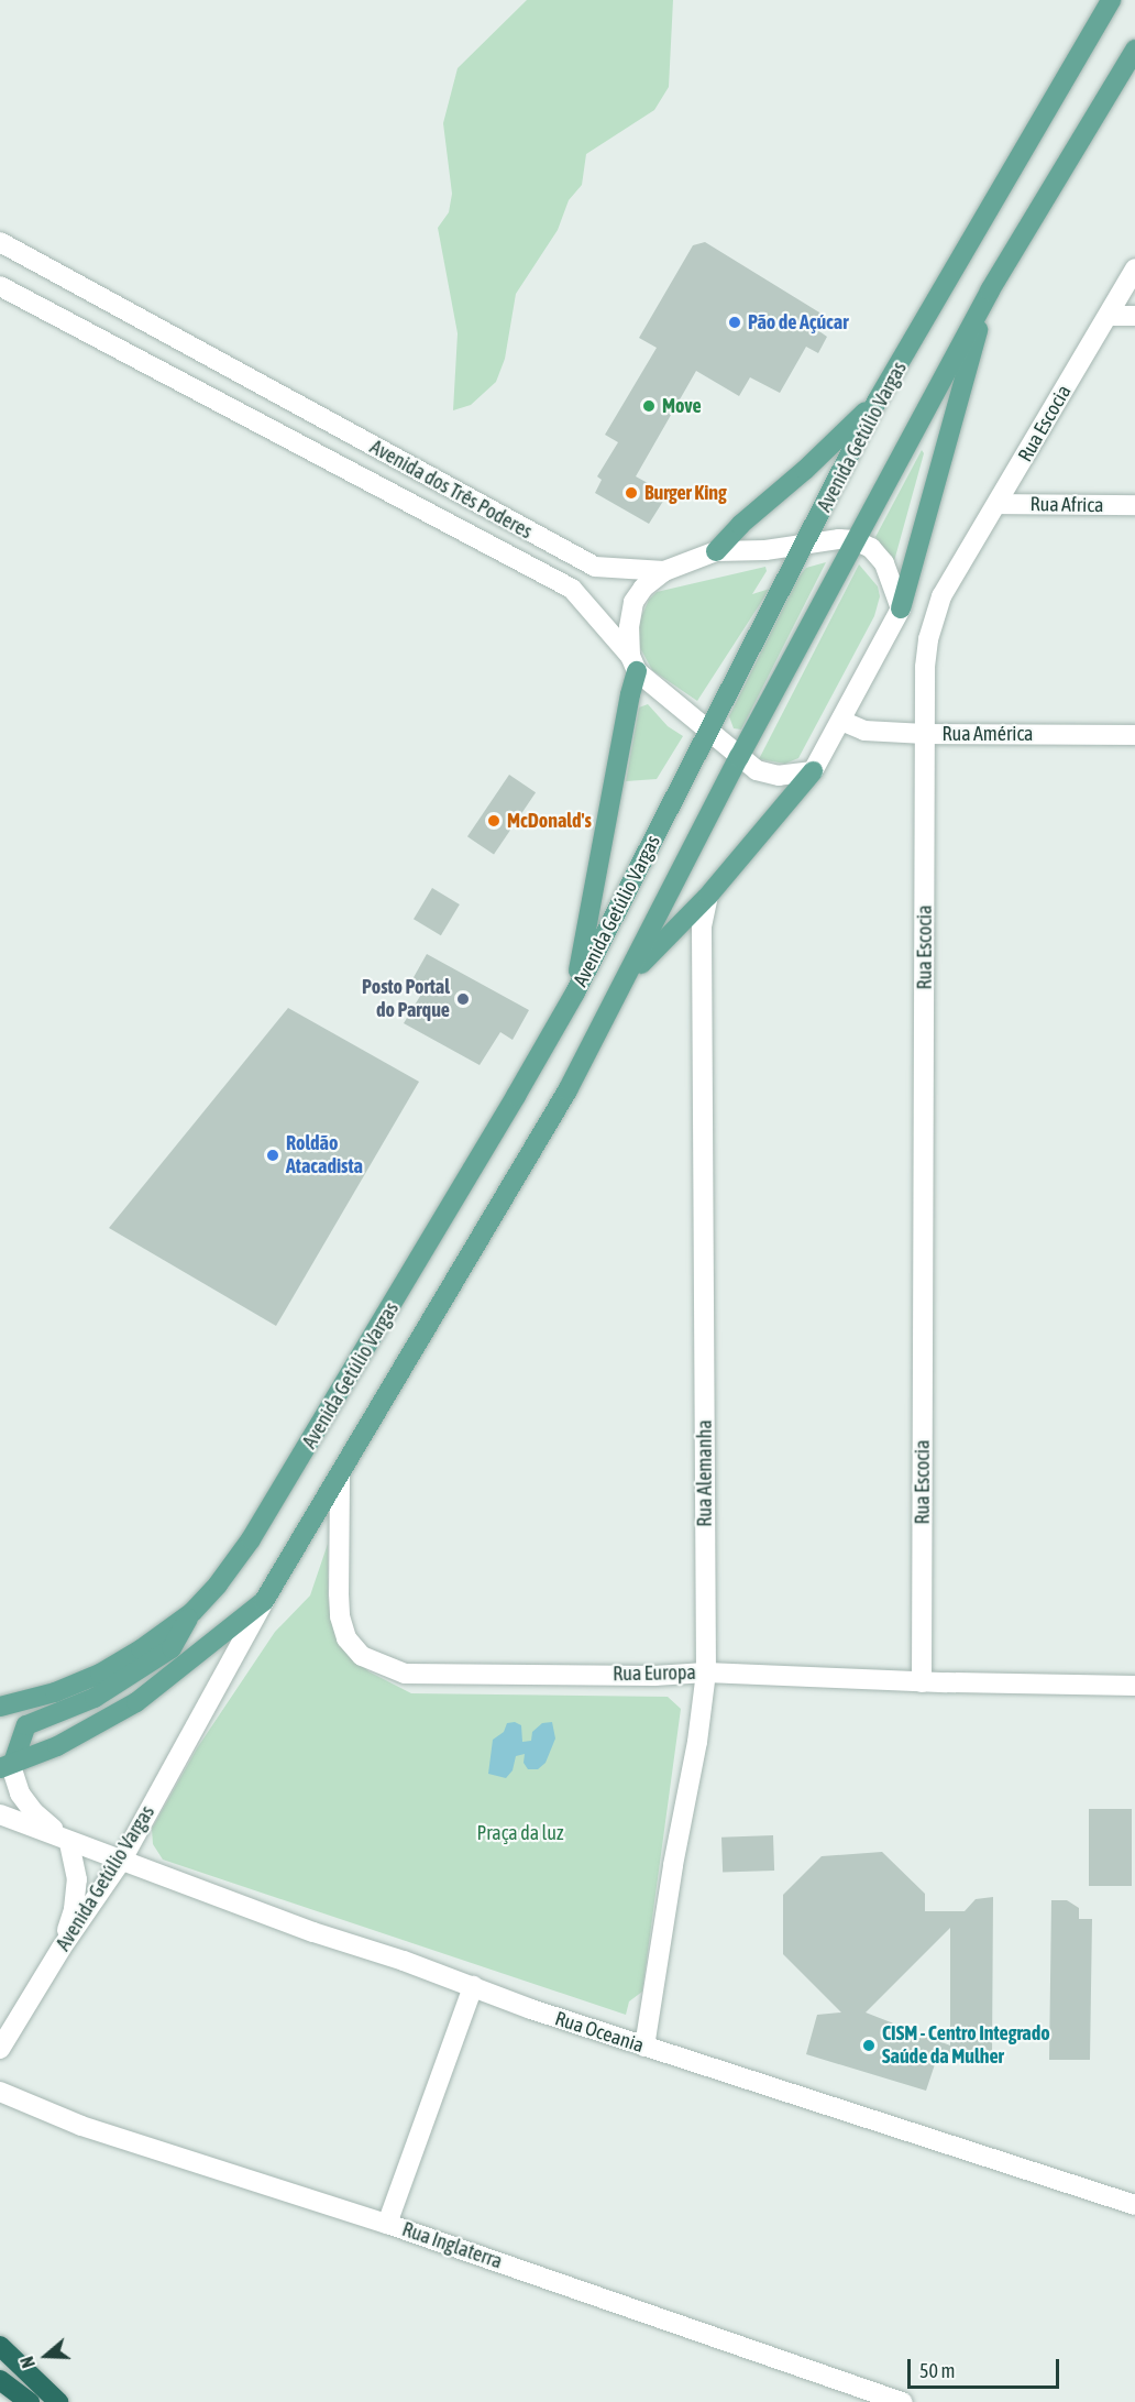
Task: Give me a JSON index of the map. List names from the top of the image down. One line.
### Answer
{"streets":{"main road":["Avenida Getúlio Vargas"],"street":["Rua Escocia","Avenida dos Três Poderes","Rua Africa","Rua América","Rua Alemanha","Rua Europa","Rua Oceania","Rua Inglaterra"]},"crossings":[["Rua Escocia","Rua Africa"],["Rua Escocia","Rua América"],["Rua Escocia","Rua Europa"],["Avenida Getúlio Vargas","Avenida dos Três Poderes"],["Avenida Getúlio Vargas","Rua Europa"],["Avenida Getúlio Vargas","Rua Oceania"],["Rua Alemanha","Rua Europa"],["Rua Alemanha","Rua Oceania"]],"parks":["Praça da luz"],"places":["Pão de Açúcar","Move","Burger King","McDonald's","Posto Portal do Parque","Roldão Atacadista","CISM - Centro Integrado Saúde da Mulher"],"scale_bar":"50 m","north":"left"}
